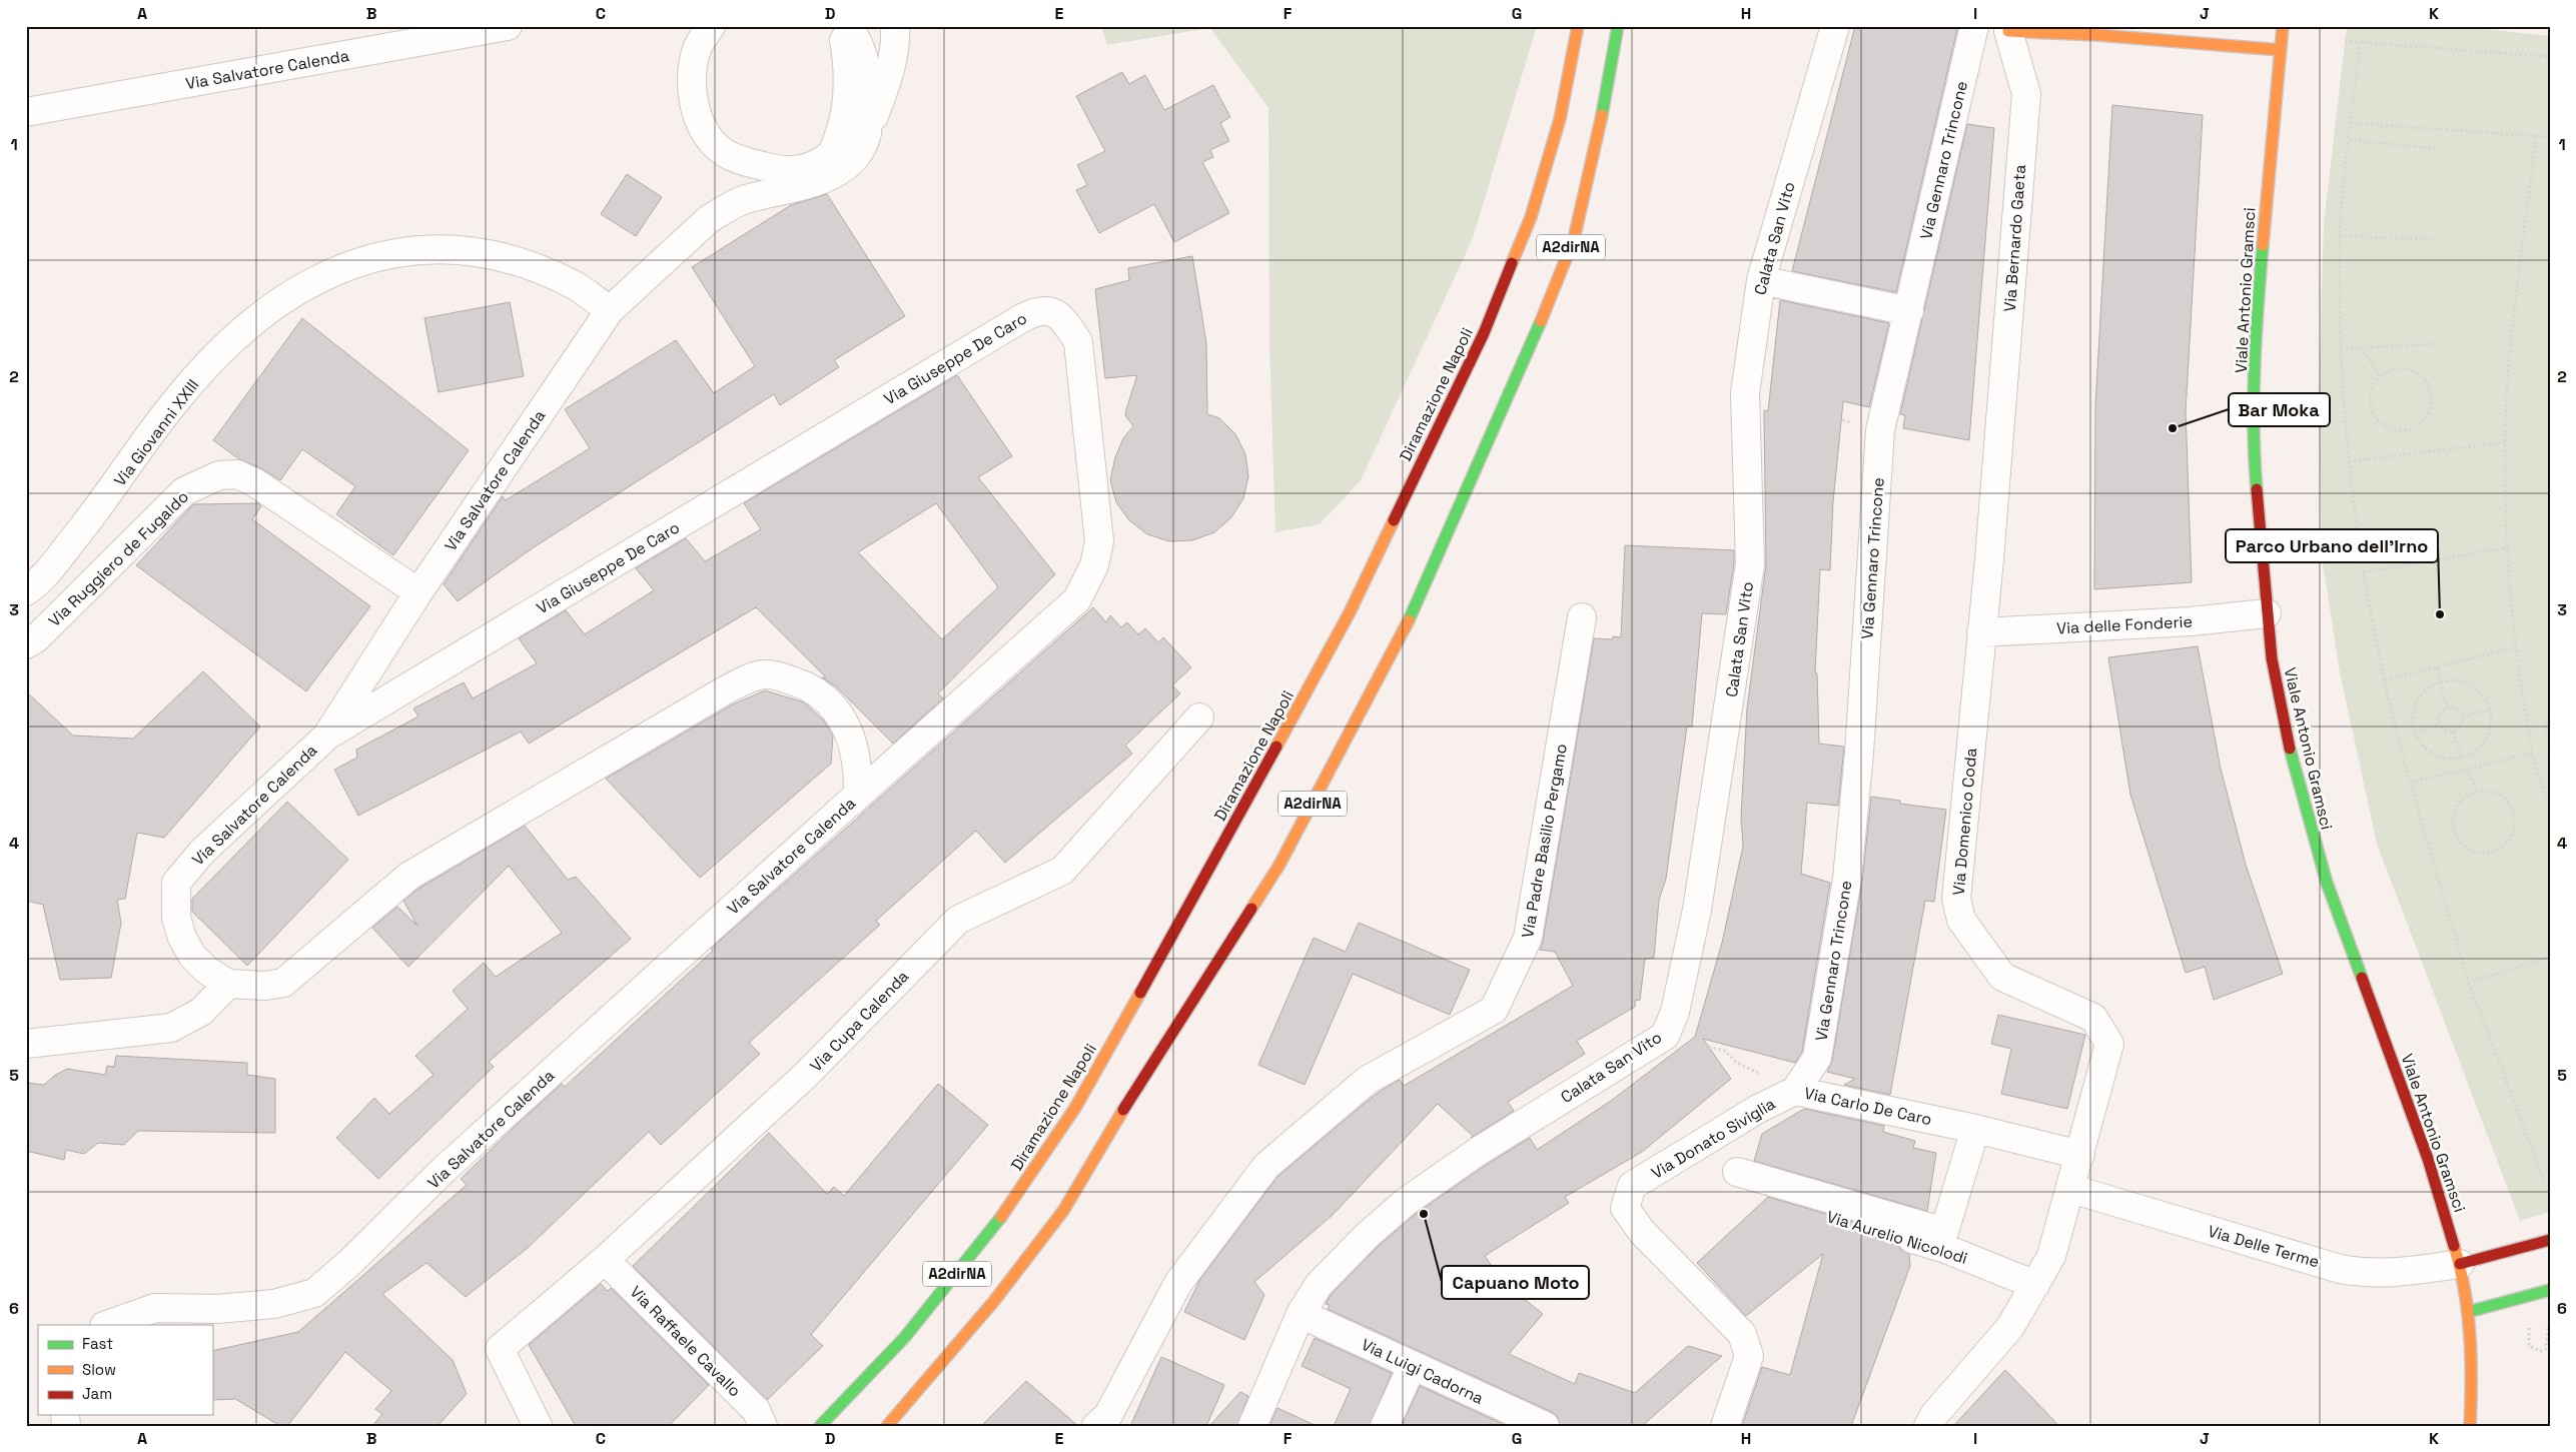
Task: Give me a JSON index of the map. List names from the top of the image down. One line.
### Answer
{"streets":{"main road":["A2dirNA","Viale Antonio Gramsci","Diramazione Napoli"],"street":["Via Salvatore Calenda","Via Gennaro Trincone","Calata San Vito","Via Bernardo Gaeta","Via Giuseppe De Caro","Via Giovanni XXIII","Via Ruggiero de Fugaldo","Via delle Fonderie","Via Domenico Coda","Via Padre Basilio Pergamo","Via Cupa Calenda","Via Carlo De Caro","Via Donato Siviglia","Via Aurelio Nicolodi","Via Delle Terme","Via Raffaele Cavallo","Via Luigi Cadorna"]},"crossings":[["Via Salvatore Calenda","Via Giuseppe De Caro"],["Via Salvatore Calenda","Via Giovanni XXIII"],["Via Salvatore Calenda","Via Ruggiero de Fugaldo"],["Via Gennaro Trincone","Via Carlo De Caro"],["Via Gennaro Trincone","Via Donato Siviglia"],["Calata San Vito","Via Carlo De Caro"],["Calata San Vito","Via Luigi Cadorna"],["Via Bernardo Gaeta","Via Domenico Coda"],["Viale Antonio Gramsci","Via delle Fonderie"],["Viale Antonio Gramsci","Via Delle Terme"],["Via delle Fonderie","Via Domenico Coda"],["Via Domenico Coda","Via Carlo De Caro"],["Via Domenico Coda","Via Aurelio Nicolodi"],["Via Domenico Coda","Via Delle Terme"],["Via Cupa Calenda","Via Raffaele Cavallo"],["Via Carlo De Caro","Via Donato Siviglia"]],"places":["Bar Moka","Parco Urbano dell'Irno","Capuano Moto"],"legend":["Fast","Slow","Jam"],"grid":{"columns":["A","B","C","D","E","F","G","H","I","J","K"],"rows":["1","2","3","4","5","6"]}}
